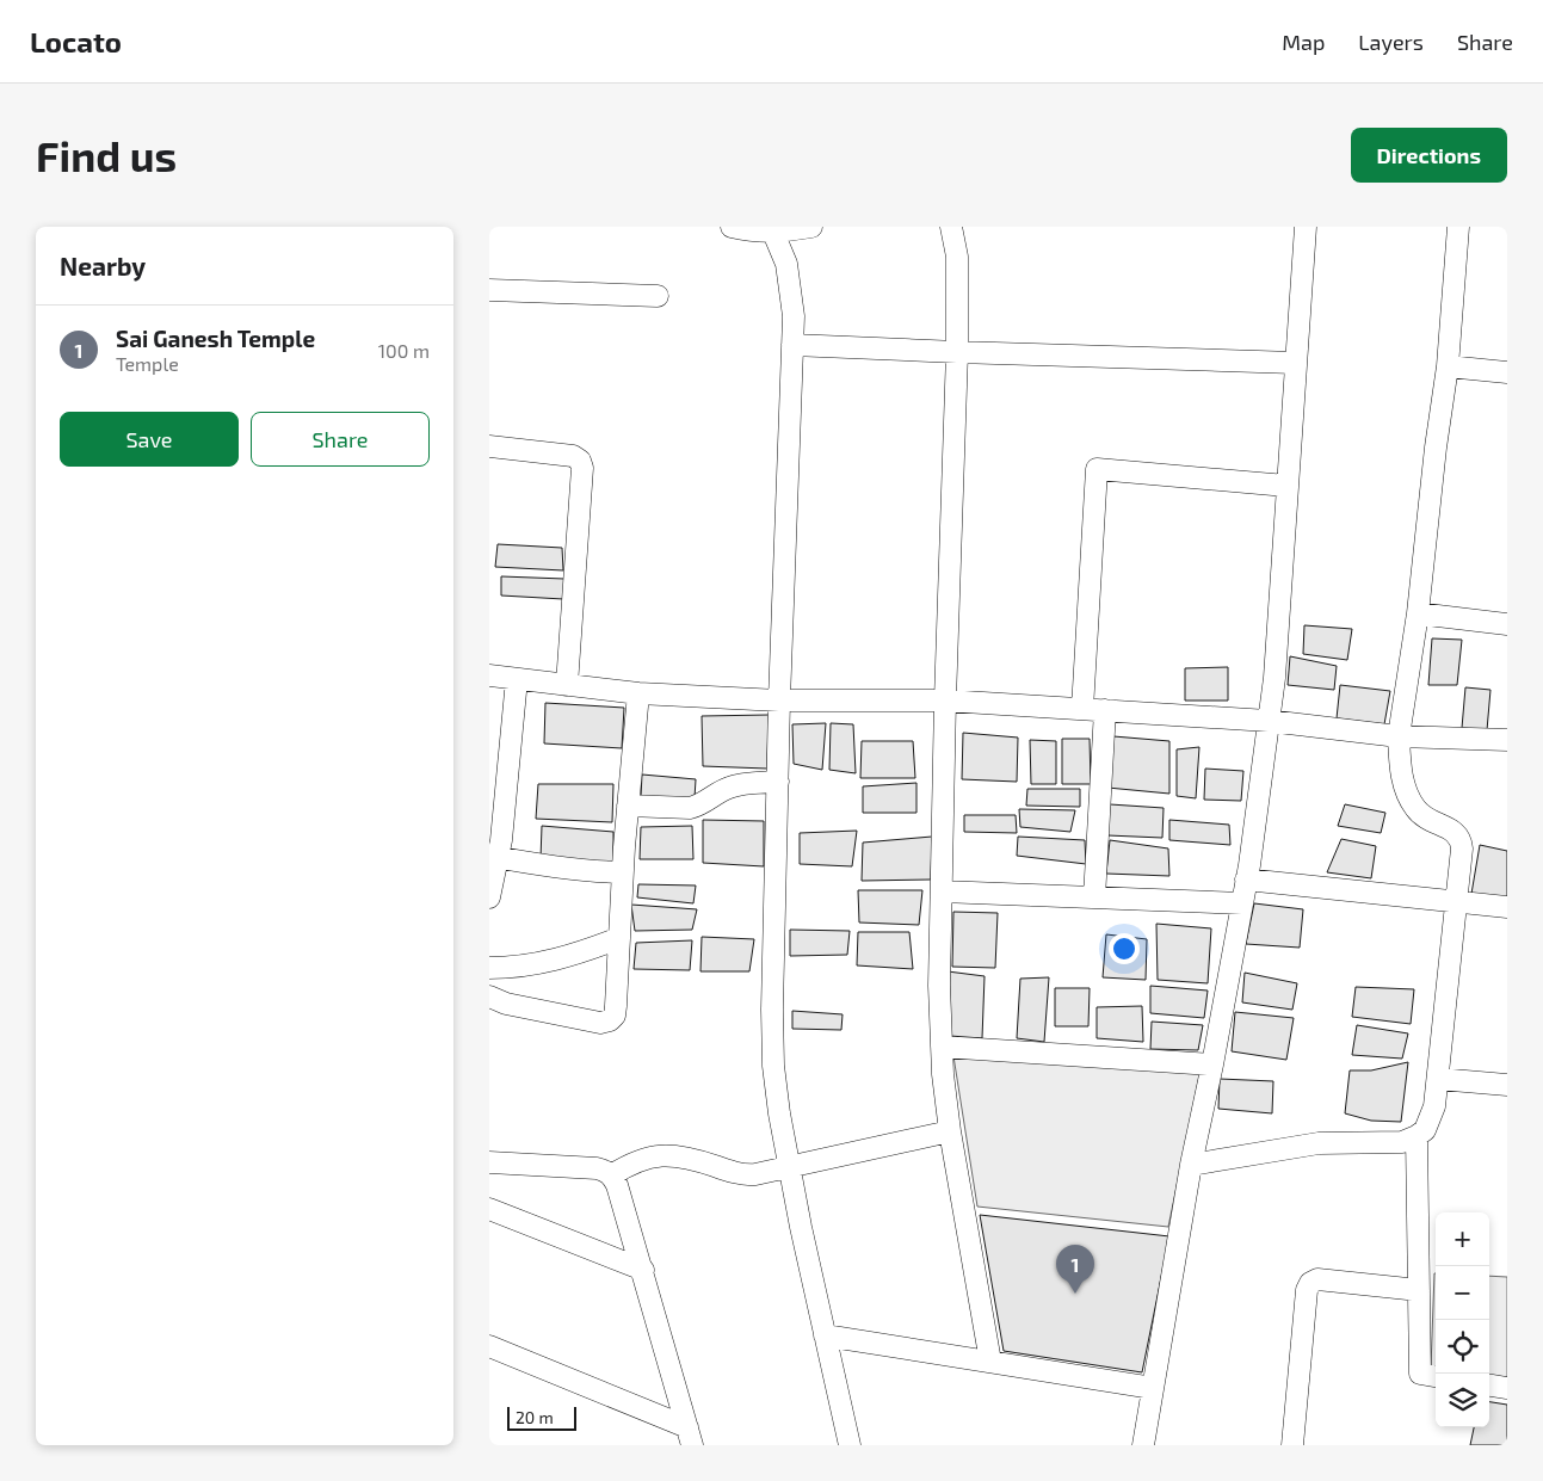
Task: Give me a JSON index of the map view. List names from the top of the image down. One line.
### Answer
{"scale_bar":"20 m","page":{"header":"Locato","nav":["Map","Layers","Share"],"buttons":["Directions",["Save","Share"]],"title":"Find us","heading":"Nearby","list":[{"mark":"1","name":"Sai Ganesh Temple","note":"Temple","value":"100 m"}],"map_buttons":["+","−"],"pins":"1","scale":"20 m"}}
